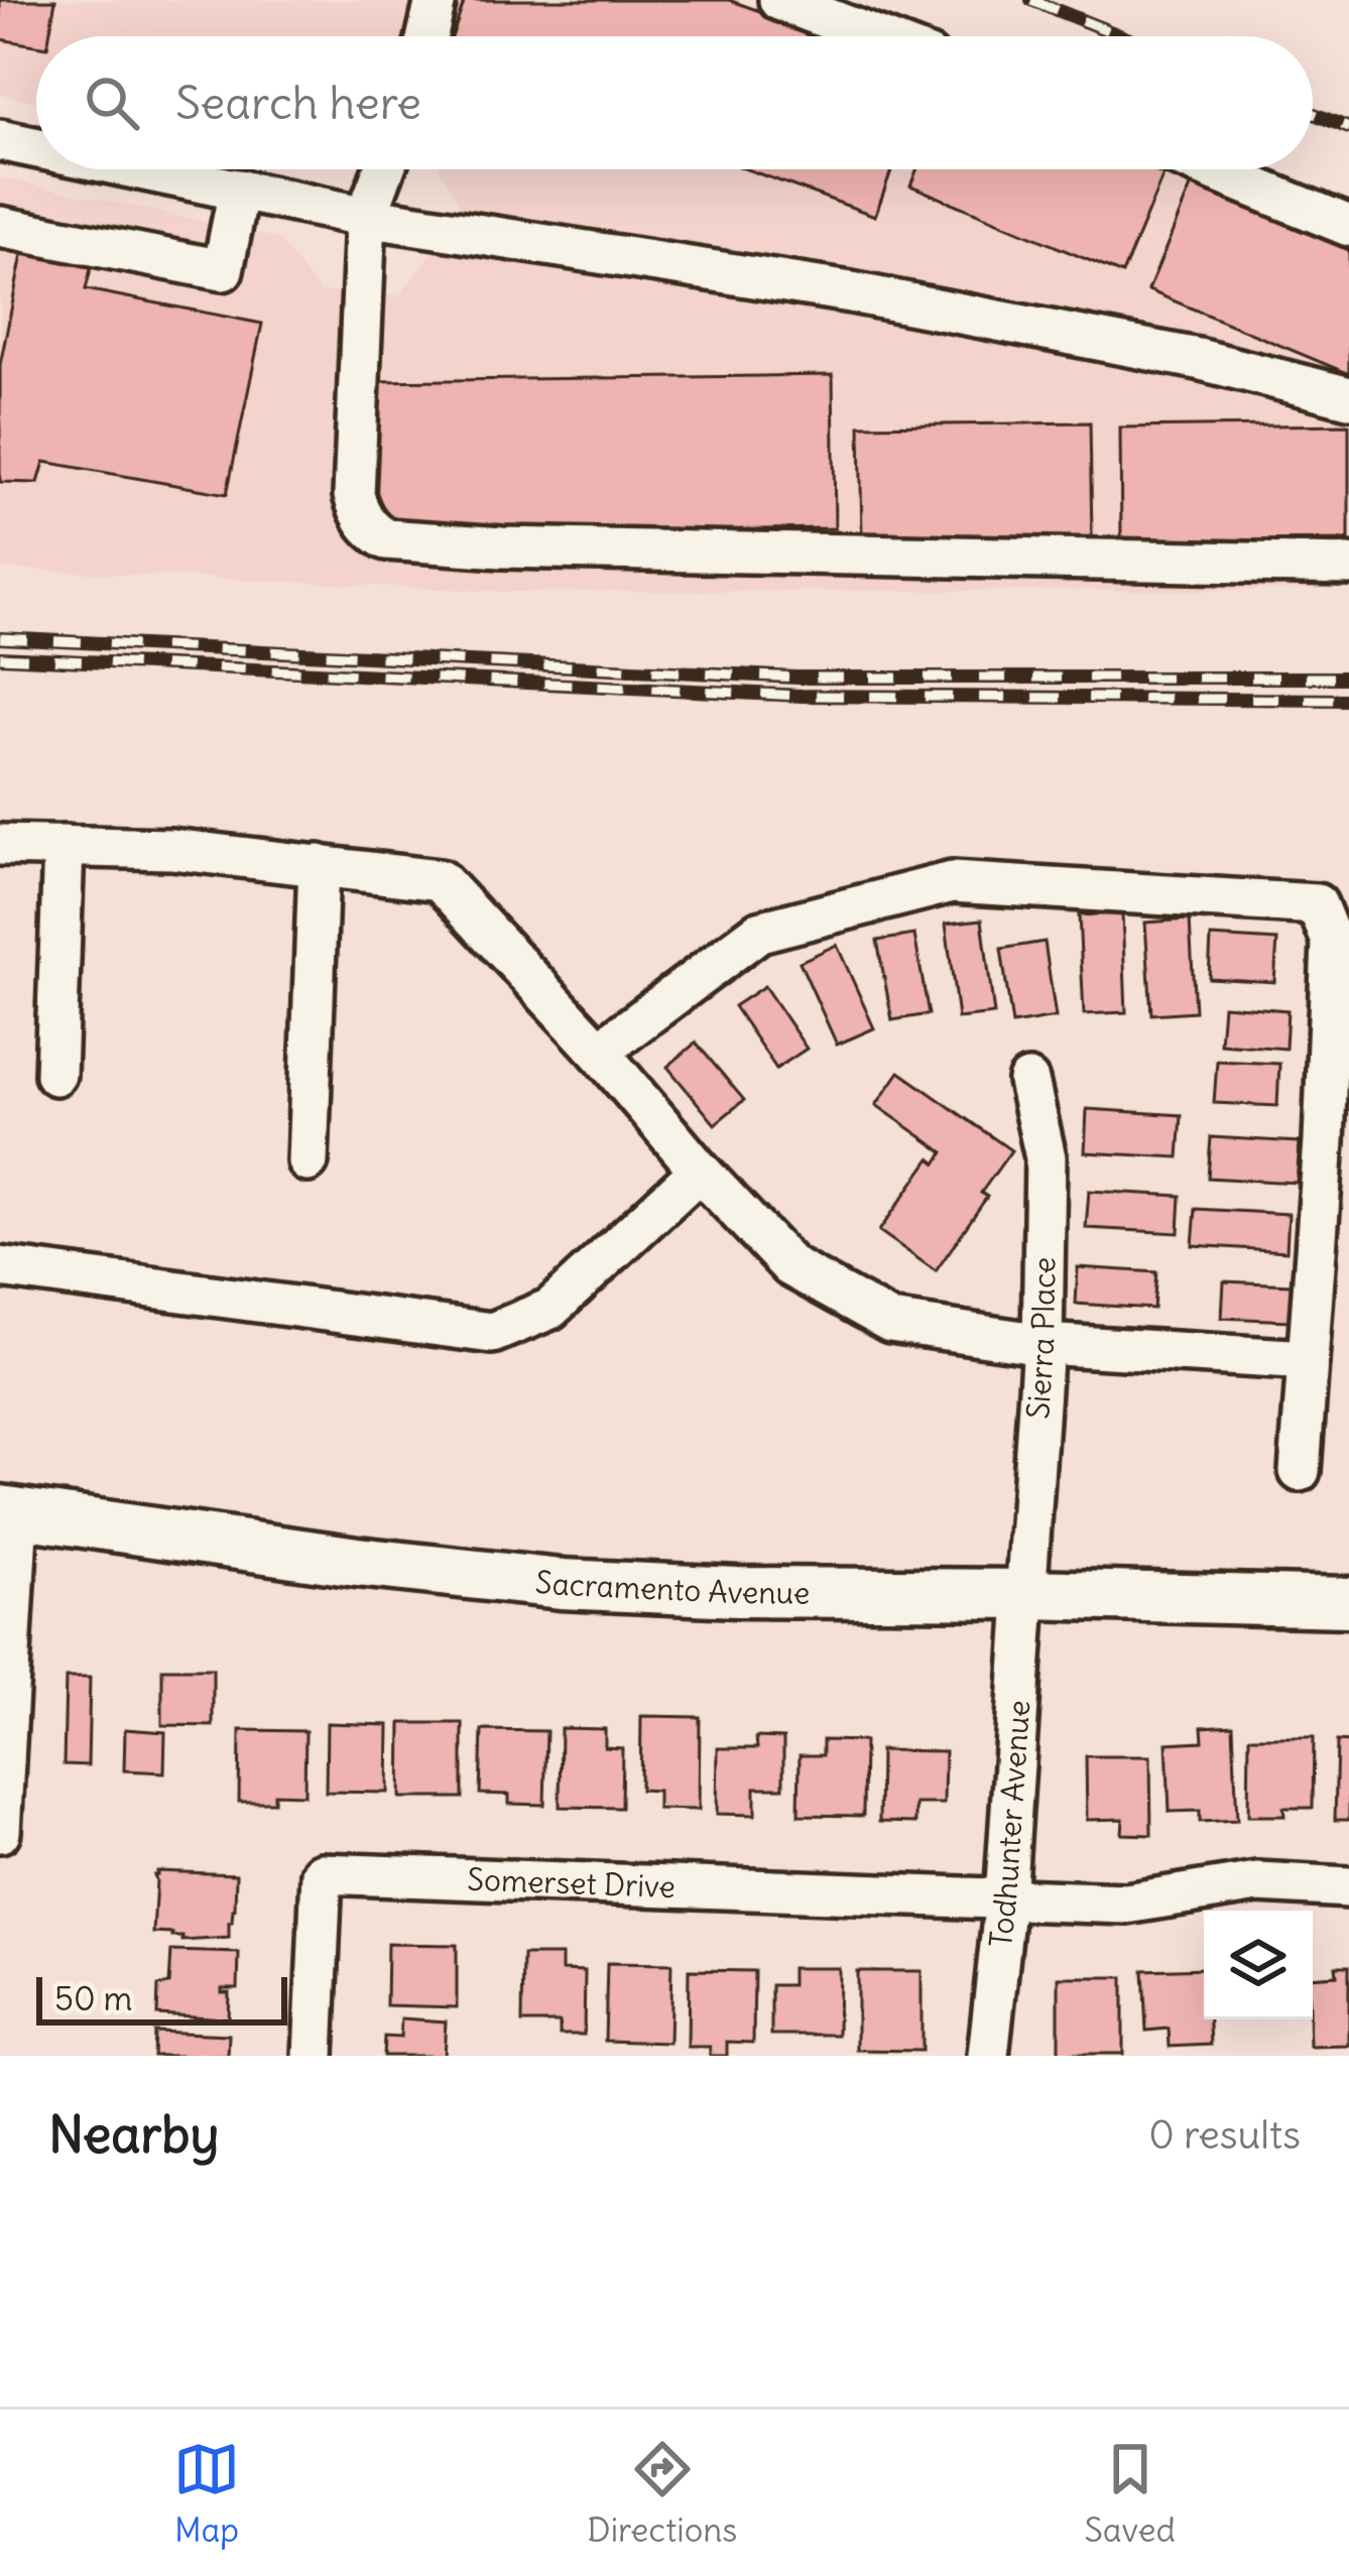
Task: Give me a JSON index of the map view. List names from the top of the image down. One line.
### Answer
{"streets":{"main road":["Sacramento Avenue"],"street":["Sierra Place","Todhunter Avenue","Somerset Drive"]},"crossings":[["Sierra Place","Sacramento Avenue"],["Sierra Place","Todhunter Avenue"],["Sacramento Avenue","Todhunter Avenue"],["Todhunter Avenue","Somerset Drive"]],"scale_bar":"50 m","page":{"search":"Search here","scale":"50 m","heading":["Nearby","0 results"],"nav":["Map","Directions","Saved"]}}
